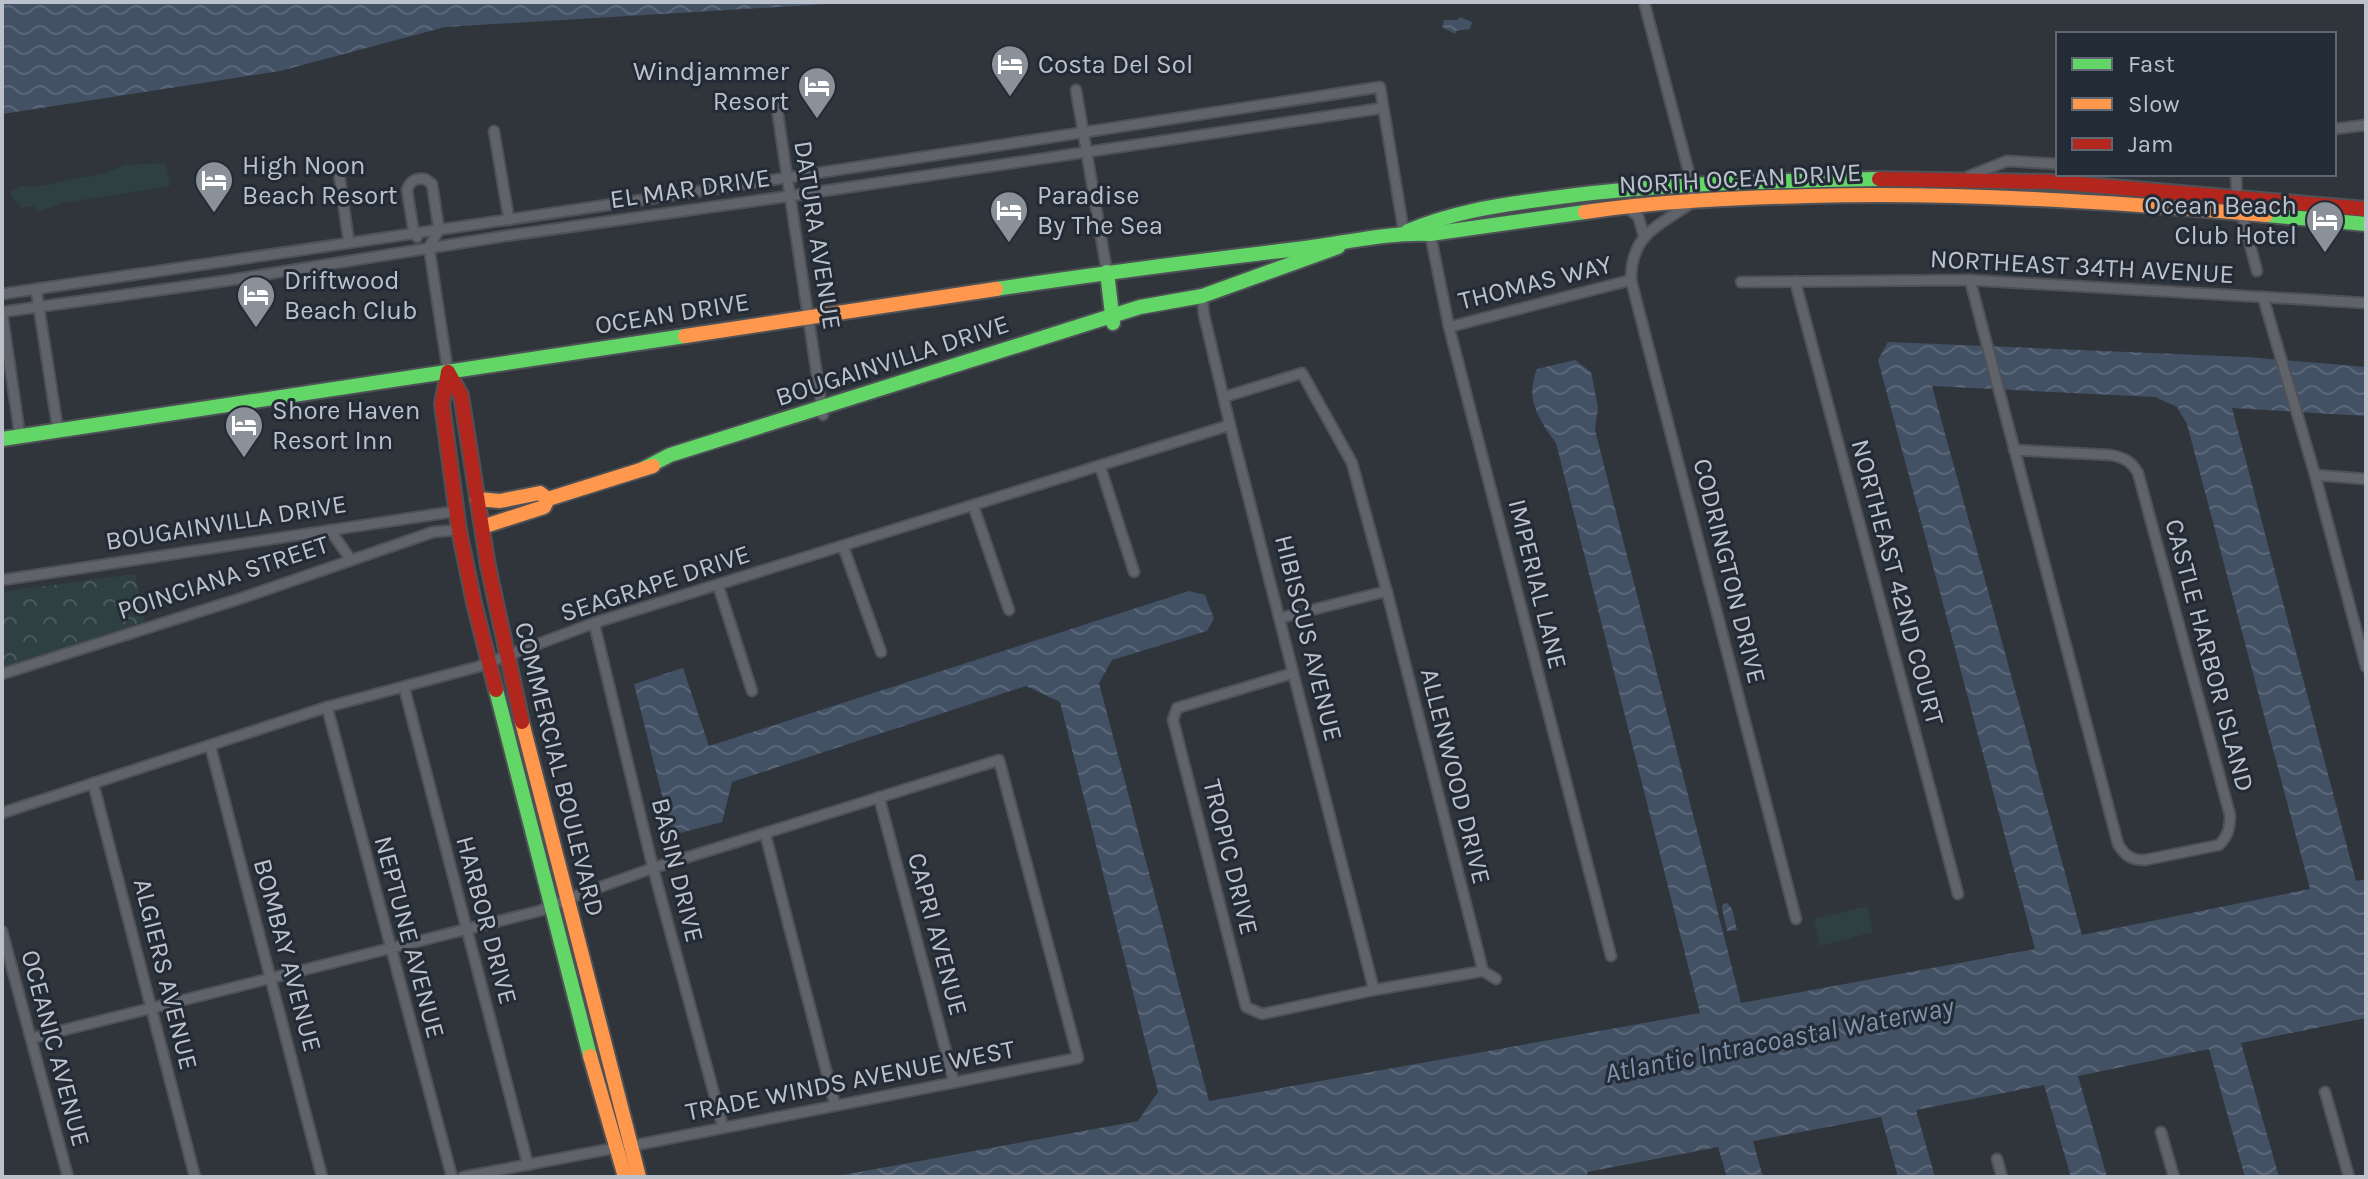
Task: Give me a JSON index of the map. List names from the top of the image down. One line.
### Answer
{"streets":{"main road":["NORTH OCEAN DRIVE","OCEAN DRIVE","BOUGAINVILLA DRIVE","COMMERCIAL BOULEVARD"],"street":["EL MAR DRIVE","DATURA AVENUE","NORTHEAST 34TH AVENUE","THOMAS WAY","CODRINGTON DRIVE","POINCIANA STREET","NORTHEAST 42ND COURT","SEAGRAPE DRIVE","IMPERIAL LANE","HIBISCUS AVENUE","CASTLE HARBOR ISLAND","ALLENWOOD DRIVE","TROPIC DRIVE","BASIN DRIVE","HARBOR DRIVE","CAPRI AVENUE","NEPTUNE AVENUE","BOMBAY AVENUE","ALGIERS AVENUE","OCEANIC AVENUE","TRADE WINDS AVENUE WEST"]},"crossings":[["NORTH OCEAN DRIVE","OCEAN DRIVE"],["NORTH OCEAN DRIVE","BOUGAINVILLA DRIVE"],["NORTH OCEAN DRIVE","IMPERIAL LANE"],["EL MAR DRIVE","DATURA AVENUE"],["EL MAR DRIVE","COMMERCIAL BOULEVARD"],["DATURA AVENUE","OCEAN DRIVE"],["DATURA AVENUE","BOUGAINVILLA DRIVE"],["NORTHEAST 34TH AVENUE","NORTHEAST 42ND COURT"],["NORTHEAST 34TH AVENUE","CASTLE HARBOR ISLAND"],["THOMAS WAY","CODRINGTON DRIVE"],["THOMAS WAY","IMPERIAL LANE"],["OCEAN DRIVE","BOUGAINVILLA DRIVE"],["OCEAN DRIVE","COMMERCIAL BOULEVARD"],["BOUGAINVILLA DRIVE","HIBISCUS AVENUE"],["BOUGAINVILLA DRIVE","COMMERCIAL BOULEVARD"],["POINCIANA STREET","COMMERCIAL BOULEVARD"],["SEAGRAPE DRIVE","HIBISCUS AVENUE"],["SEAGRAPE DRIVE","COMMERCIAL BOULEVARD"],["SEAGRAPE DRIVE","BASIN DRIVE"],["SEAGRAPE DRIVE","HARBOR DRIVE"],["SEAGRAPE DRIVE","NEPTUNE AVENUE"],["SEAGRAPE DRIVE","BOMBAY AVENUE"],["SEAGRAPE DRIVE","ALGIERS AVENUE"],["HIBISCUS AVENUE","ALLENWOOD DRIVE"],["HIBISCUS AVENUE","TROPIC DRIVE"],["COMMERCIAL BOULEVARD","TRADE WINDS AVENUE WEST"],["BASIN DRIVE","TRADE WINDS AVENUE WEST"],["CAPRI AVENUE","TRADE WINDS AVENUE WEST"]],"water":["Atlantic Intracoastal Waterway"],"places":{"hotel":["Costa Del Sol","Windjammer Resort","High Noon Beach Resort","Paradise By The Sea","Ocean Beach Club Hotel","Driftwood Beach Club","Shore Haven Resort Inn"]},"legend":["Fast","Slow","Jam"]}
